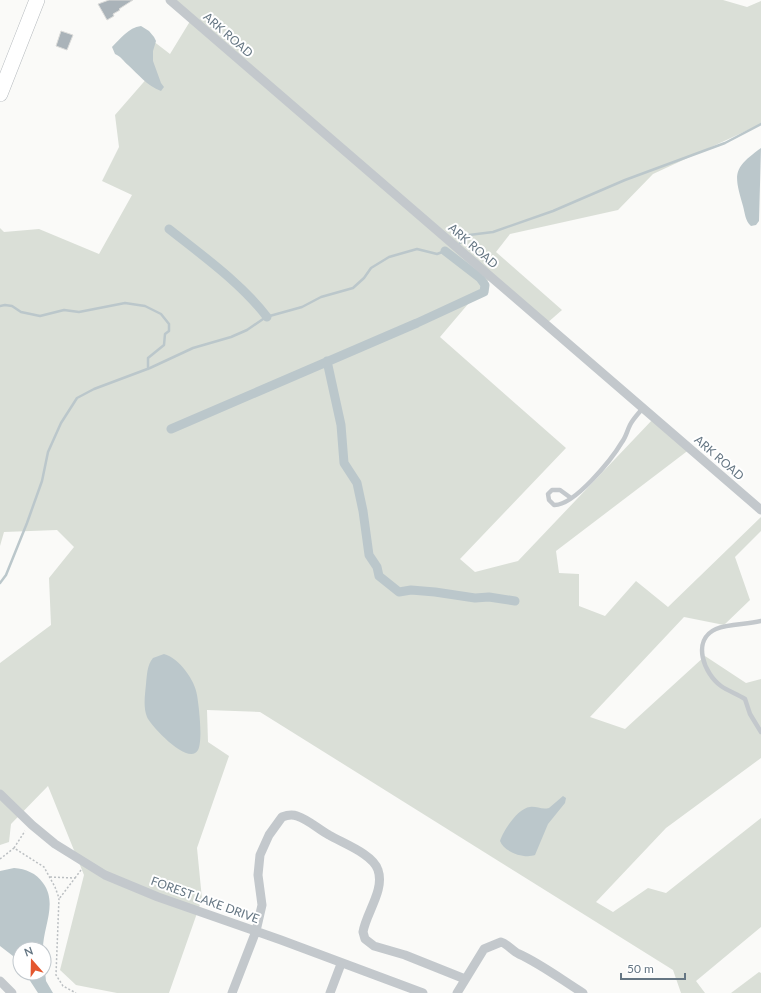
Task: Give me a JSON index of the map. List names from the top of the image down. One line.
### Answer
{"streets":{"street":["ARK ROAD","FOREST LAKE DRIVE"]},"scale_bar":"50 m","north":"top"}
